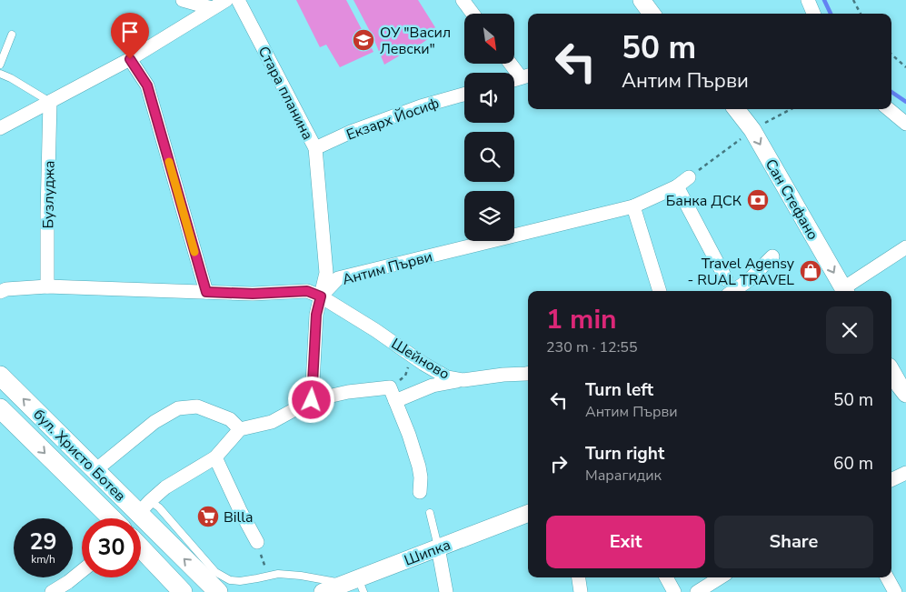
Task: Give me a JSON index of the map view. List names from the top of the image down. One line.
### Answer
{"streets":{"main road":["бул. Христо Ботев"],"street":["Стара планина","Екзарх Йосиф","Бузлуджа","Сан Стефано","Антим Първи","Шейново","Шипка"]},"crossings":[["Стара планина","Екзарх Йосиф"],["Стара планина","Антим Първи"],["Стара планина","Шейново"],["Антим Първи","Шейново"]],"places":{"school or university":["ОУ \"Васил Левски\""],"bank":["Банка ДСК"],"shop":["Travel Agensy - RUAL TRAVEL"],"supermarket":["Billa"]},"north":"bottom right","page":{"turn":["50 m","Антим Първи"],"heading":["1 min","230 m · 12:55"],"list":[{"name":"Turn left","note":"Антим Първи","value":"50 m"},{"name":"Turn right","note":"Марагидик","value":"60 m"}],"buttons":["Exit","Share"],"speed":"29 km/h","limit":"30"}}
